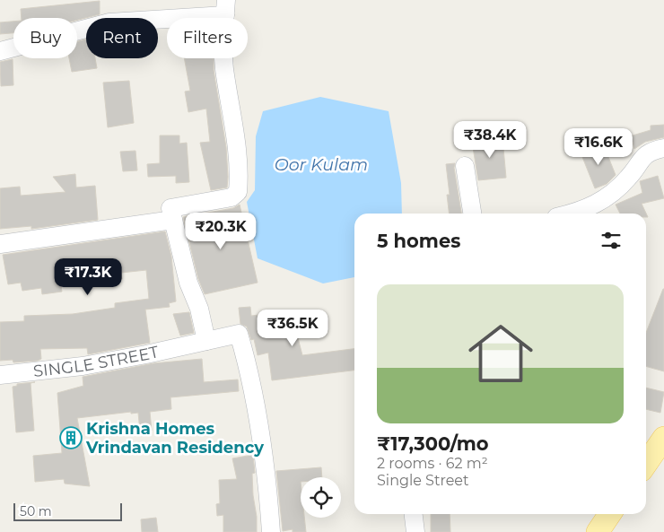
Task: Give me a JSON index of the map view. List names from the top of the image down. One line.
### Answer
{"streets":{"street":["SINGLE STREET"]},"water":["Oor Kulam"],"places":{"building":["Krishna Homes Vrindavan Residency"]},"scale_bar":"50 m","page":{"chip":["Buy","Rent","Filters"],"price":["₹38.4K","₹16.6K","₹20.3K","₹17.3K","₹36.5K"],"heading":"5 homes","list":[{"name":"₹17,300/mo","note":"2 rooms · 62 m² · Single Street"}],"scale":"50 m"}}
